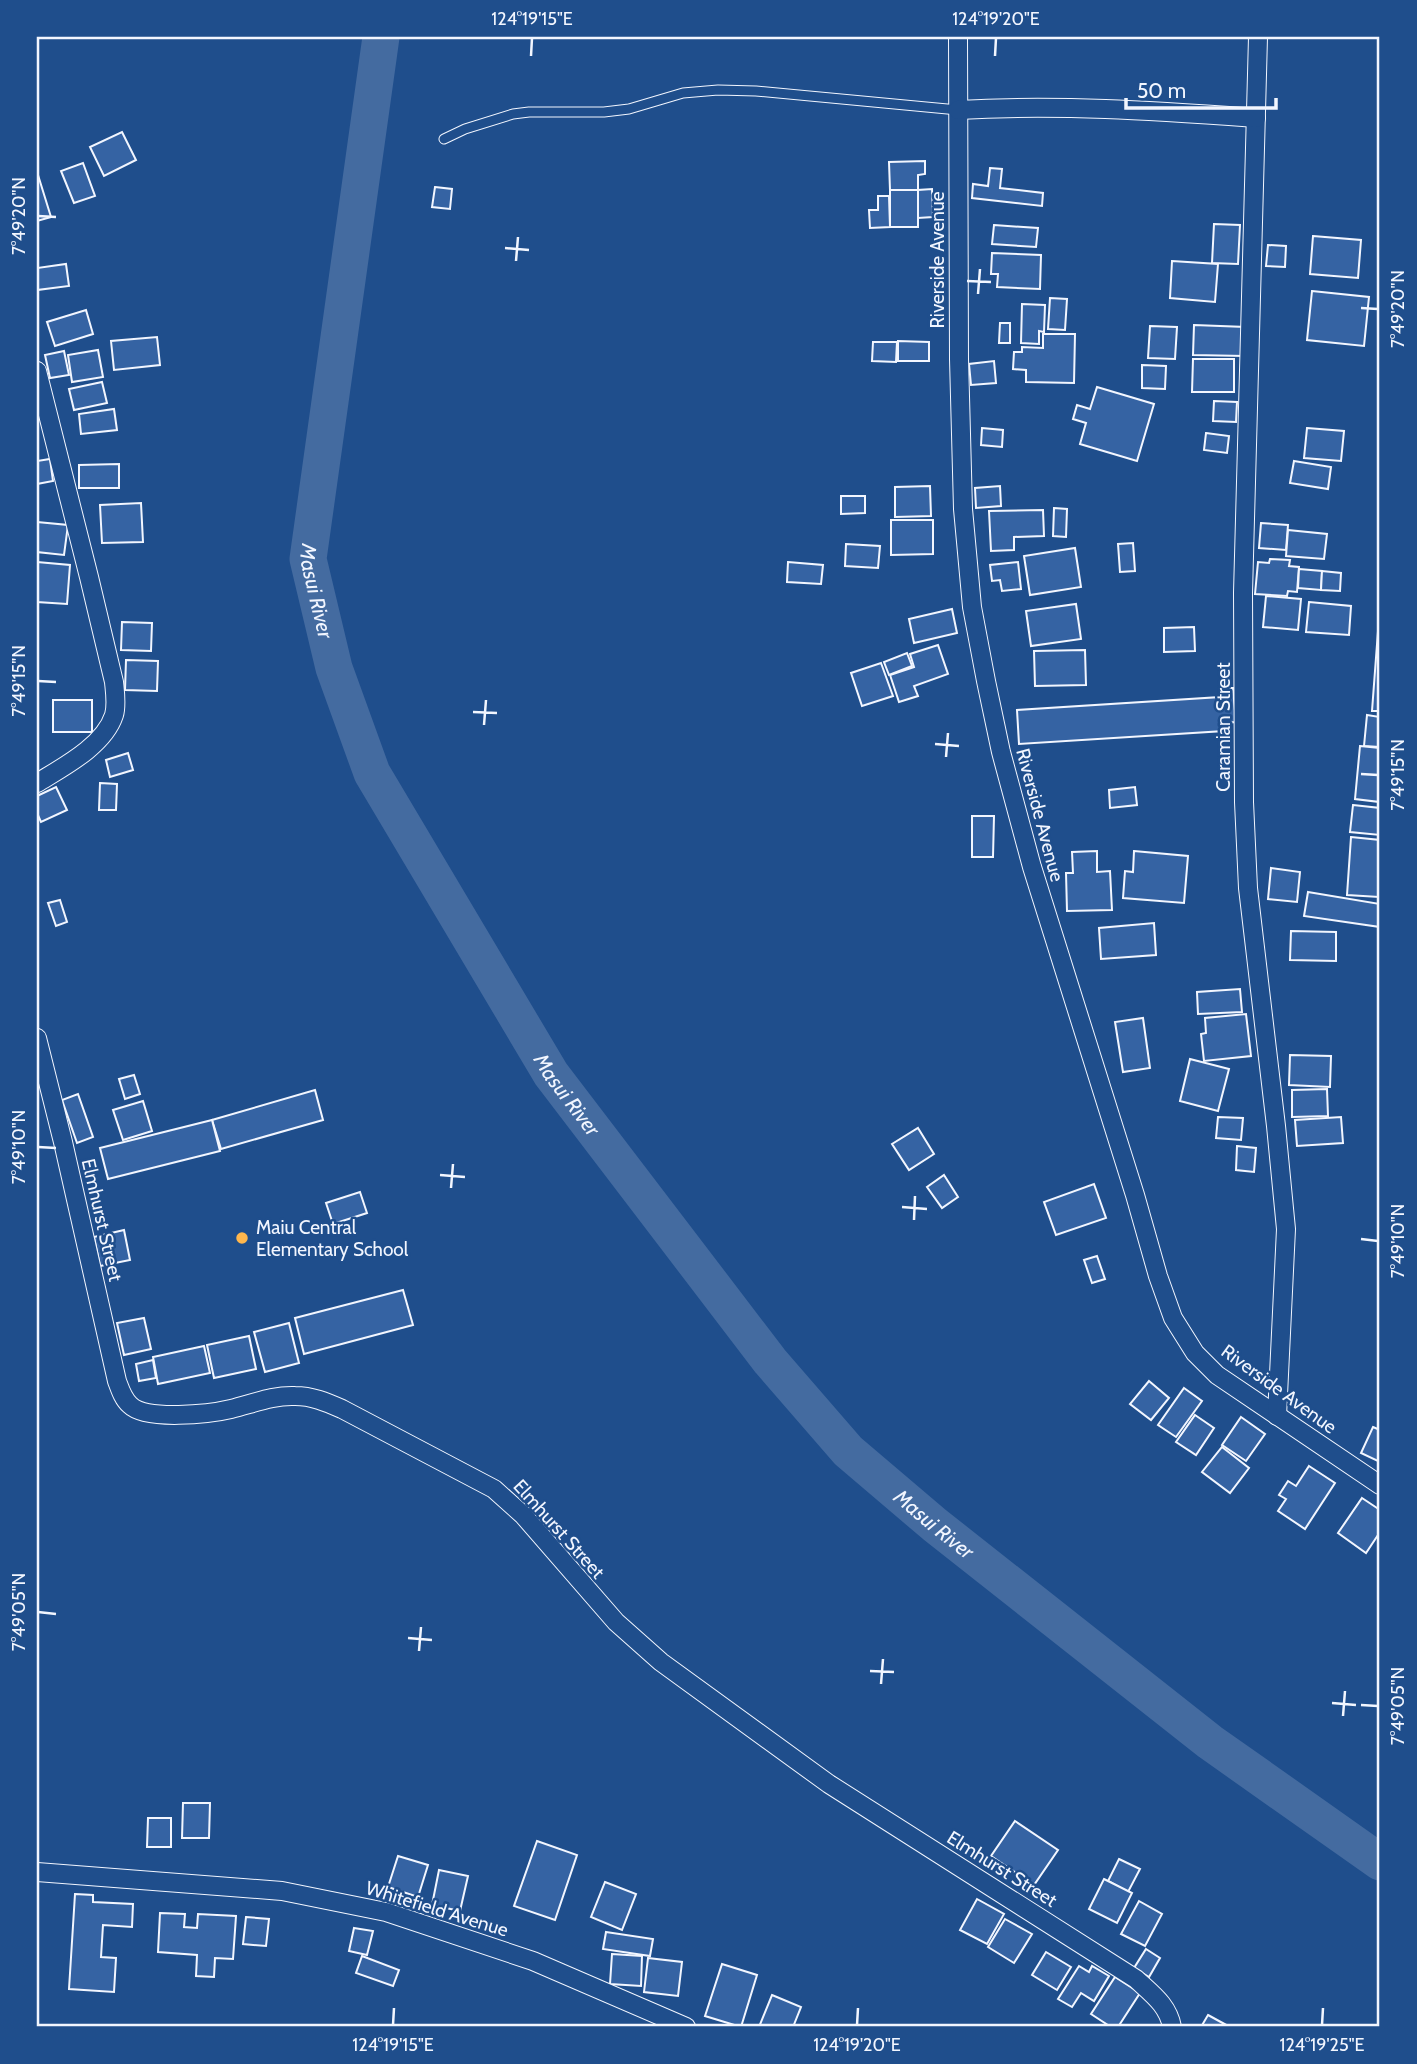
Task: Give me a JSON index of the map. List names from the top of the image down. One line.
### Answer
{"streets":{"street":["Riverside Avenue","Caramian Street","Elmhurst Street","Whitefield Avenue"]},"crossings":[["Riverside Avenue","Caramian Street"]],"water":["Masui River"],"places":["Maiu Central Elementary School"],"scale_bar":"50 m","coordinates":["124°19'15\"E","124°19'20\"E","7°49'20\"N","7°49'15\"N","7°49'10\"N","7°49'05\"N","124°19'25\"E"]}
